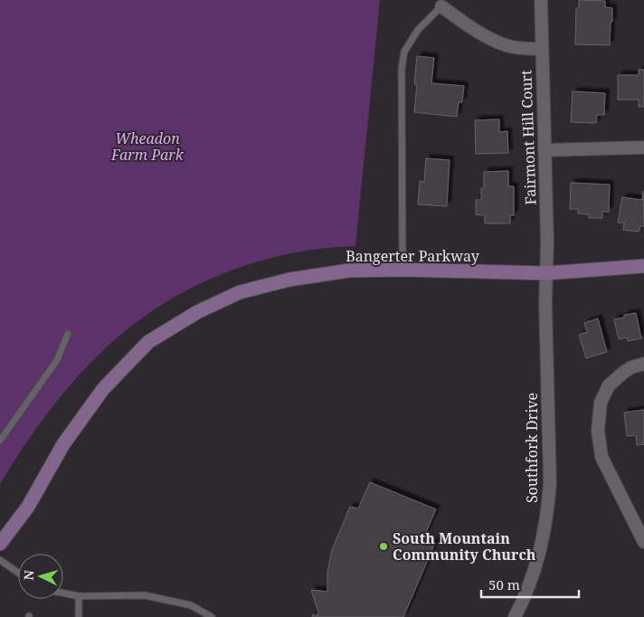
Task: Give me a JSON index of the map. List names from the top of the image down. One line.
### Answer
{"streets":{"main road":["Bangerter Parkway"],"street":["Fairmont Hill Court","Southfork Drive"]},"crossings":[["Fairmont Hill Court","Bangerter Parkway"],["Fairmont Hill Court","Southfork Drive"],["Bangerter Parkway","Southfork Drive"]],"parks":["Wheadon Farm Park"],"places":["South Mountain Community Church"],"scale_bar":"50 m","north":"left"}
